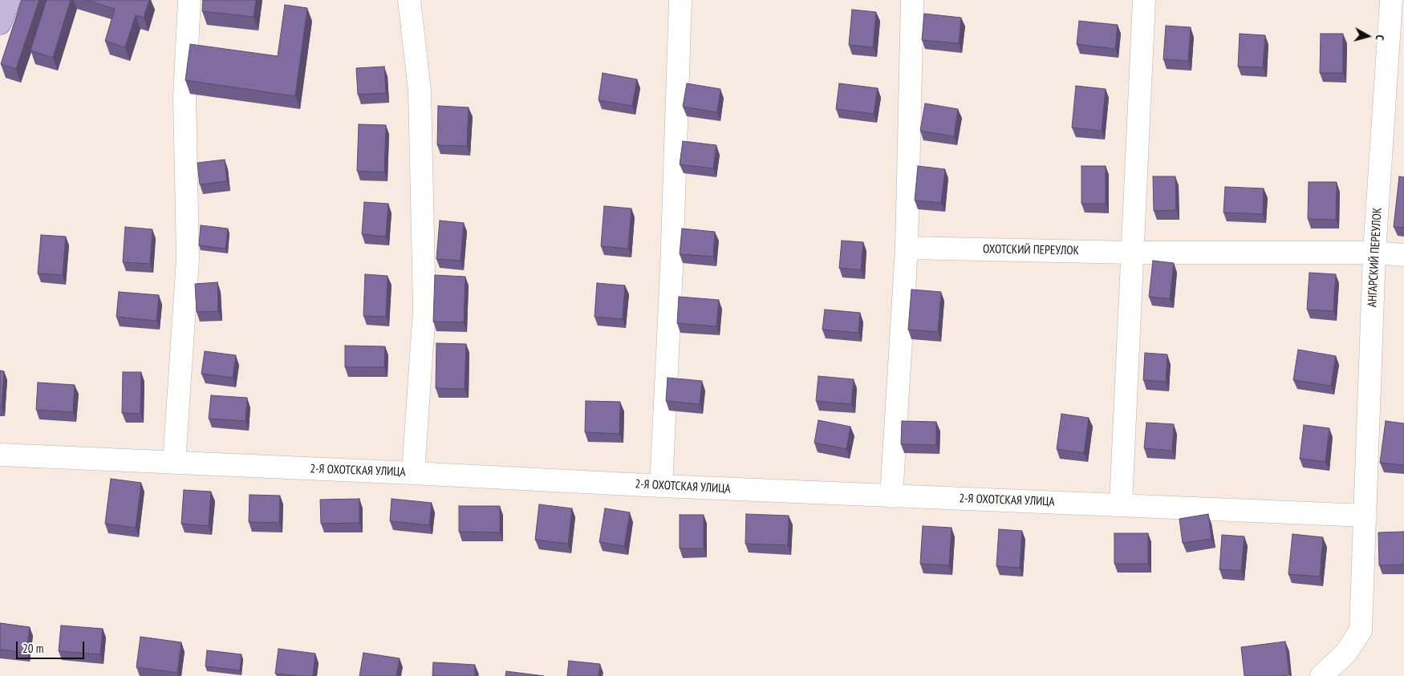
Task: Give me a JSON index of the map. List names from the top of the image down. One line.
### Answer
{"streets":{"street":["ОХОТСКИЙ ПЕРЕУЛОК","АНГАРСКИЙ ПЕРЕУЛОК","2-Я ОХОТСКАЯ УЛИЦА"]},"crossings":[["ОХОТСКИЙ ПЕРЕУЛОК","АНГАРСКИЙ ПЕРЕУЛОК"],["АНГАРСКИЙ ПЕРЕУЛОК","2-Я ОХОТСКАЯ УЛИЦА"]],"scale_bar":"20 m","north":"right"}
